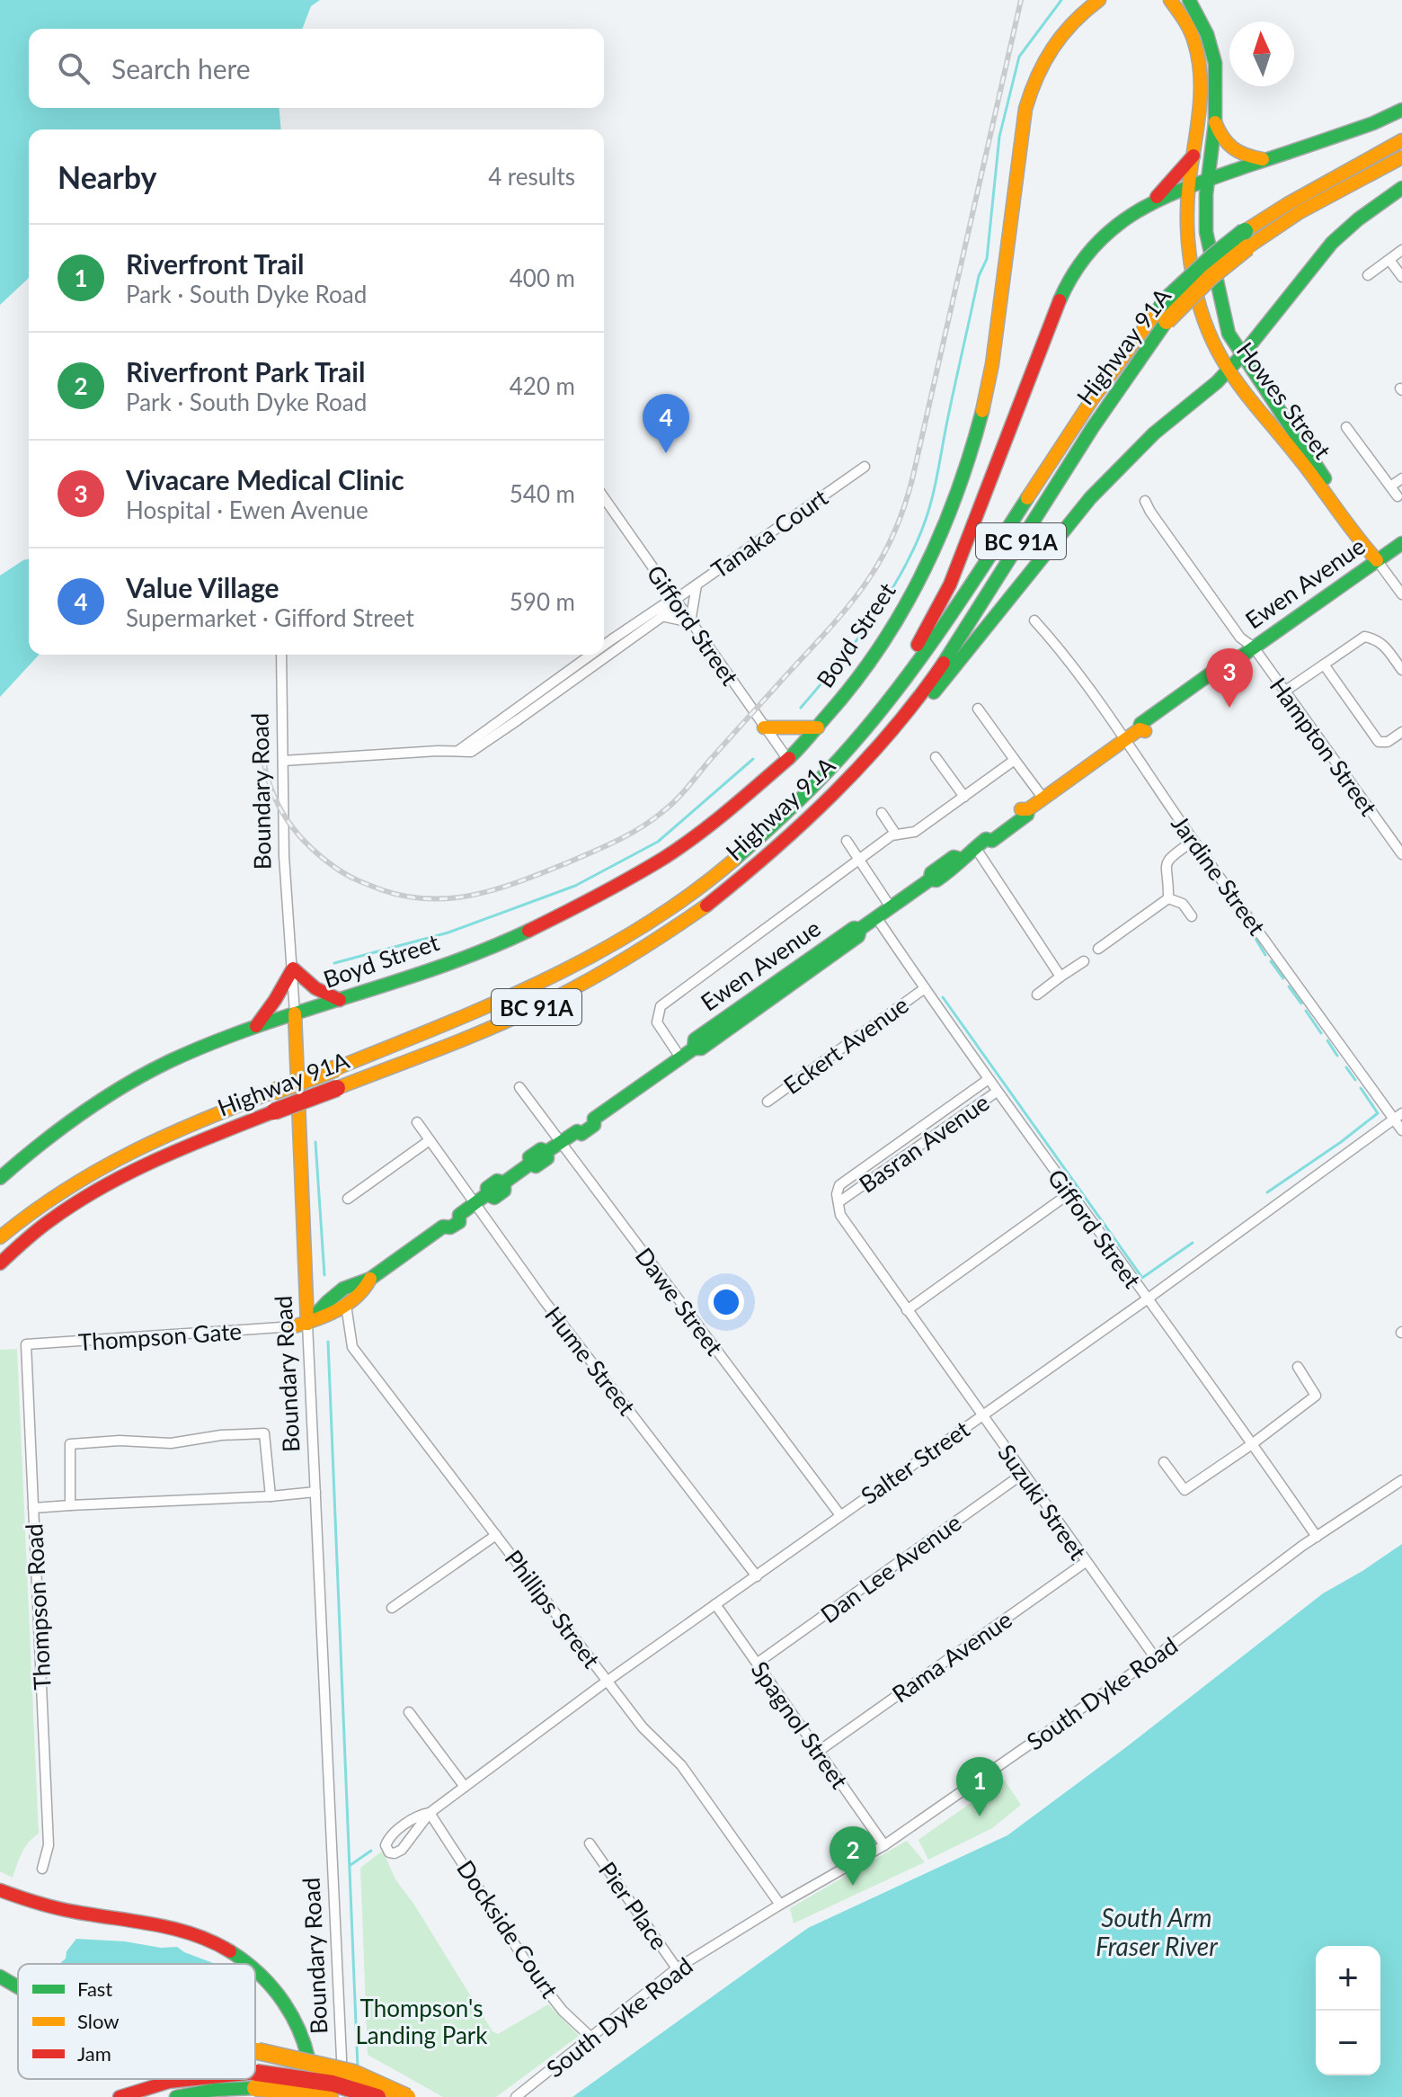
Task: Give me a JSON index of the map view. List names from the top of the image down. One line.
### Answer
{"streets":{"main road":["Highway 91A","Howes Street","BC 91A","Ewen Avenue","Boyd Street","Boundary Road"],"street":["Tanaka Court","Gifford Street","Hampton Street","Jardine Street","Eckert Avenue","Basran Avenue","Dawe Street","Thompson Gate","Hume Street","Salter Street","Suzuki Street","Dan Lee Avenue","Thompson Road","Phillips Street","Rama Avenue","South Dyke Road","Spagnol Street","Pier Place","Dockside Court"]},"crossings":[["Howes Street","Ewen Avenue"],["Tanaka Court","Gifford Street"],["Ewen Avenue","Gifford Street"],["Ewen Avenue","Hampton Street"],["Ewen Avenue","Boundary Road"],["Ewen Avenue","Jardine Street"],["Ewen Avenue","Dawe Street"],["Ewen Avenue","Thompson Gate"],["Ewen Avenue","Hume Street"],["Ewen Avenue","Phillips Street"],["Gifford Street","Boyd Street"],["Gifford Street","Eckert Avenue"],["Gifford Street","Basran Avenue"],["Gifford Street","Salter Street"],["Gifford Street","South Dyke Road"],["Boyd Street","Boundary Road"],["Boundary Road","Thompson Gate"],["Jardine Street","Salter Street"],["Basran Avenue","Suzuki Street"],["Dawe Street","Salter Street"],["Thompson Gate","Thompson Road"],["Hume Street","Salter Street"],["Salter Street","Suzuki Street"],["Salter Street","Phillips Street"],["Salter Street","Spagnol Street"],["Salter Street","Dockside Court"],["Suzuki Street","Dan Lee Avenue"],["Suzuki Street","Rama Avenue"],["Suzuki Street","South Dyke Road"],["Dan Lee Avenue","Spagnol Street"],["Phillips Street","South Dyke Road"],["Rama Avenue","Spagnol Street"],["South Dyke Road","Spagnol Street"],["South Dyke Road","Pier Place"],["South Dyke Road","Dockside Court"]],"water":["South Arm Fraser River"],"parks":["Thompson's Landing Park"],"legend":["Fast","Slow","Jam"],"north":"top","page":{"search":"Search here","heading":["Nearby","4 results"],"list":[{"mark":"1","name":"Riverfront Trail","note":"Park · South Dyke Road","value":"400 m"},{"mark":"2","name":"Riverfront Park Trail","note":"Park · South Dyke Road","value":"420 m"},{"mark":"3","name":"Vivacare Medical Clinic","note":"Hospital · Ewen Avenue","value":"540 m"},{"mark":"4","name":"Value Village","note":"Supermarket · Gifford Street","value":"590 m"}],"pins":["4","3","1","2"],"map_buttons":["+","−"]}}
